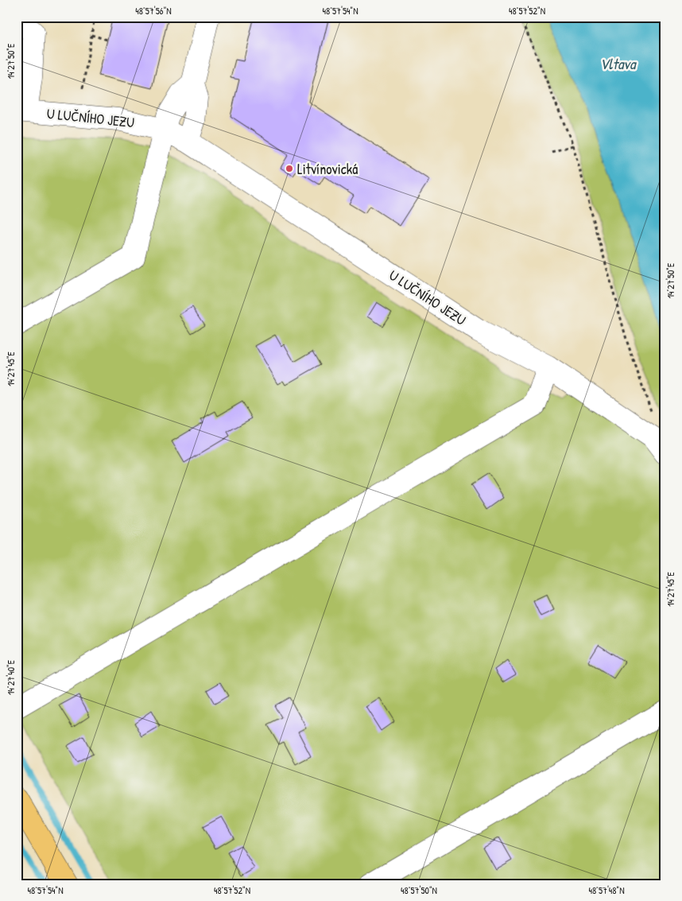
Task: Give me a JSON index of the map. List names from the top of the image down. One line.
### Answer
{"streets":{"street":["U LUČNÍHO JEZU"]},"water":["Vltava"],"places":["Litvínovická"],"coordinates":["48°57'56\"N","48°57'54\"N","48°57'52\"N","14°27'50\"E","14°27'45\"E","14°27'40\"E","48°57'50\"N","48°57'48\"N"]}
